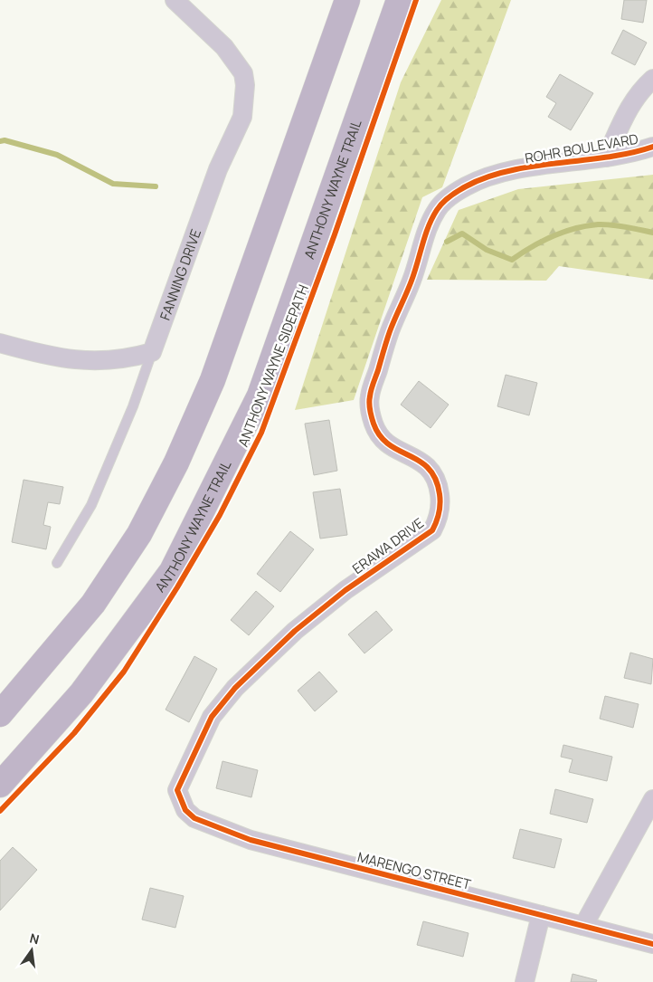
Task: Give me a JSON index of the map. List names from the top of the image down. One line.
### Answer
{"streets":{"highway":["ANTHONY WAYNE TRAIL"],"street":["ROHR BOULEVARD","FANNING DRIVE","ERAWA DRIVE","MARENGO STREET"],"cycle path":["ANTHONY WAYNE SIDEPATH"]},"crossings":[["ROHR BOULEVARD","ERAWA DRIVE"],["ERAWA DRIVE","MARENGO STREET"]],"north":"top"}
